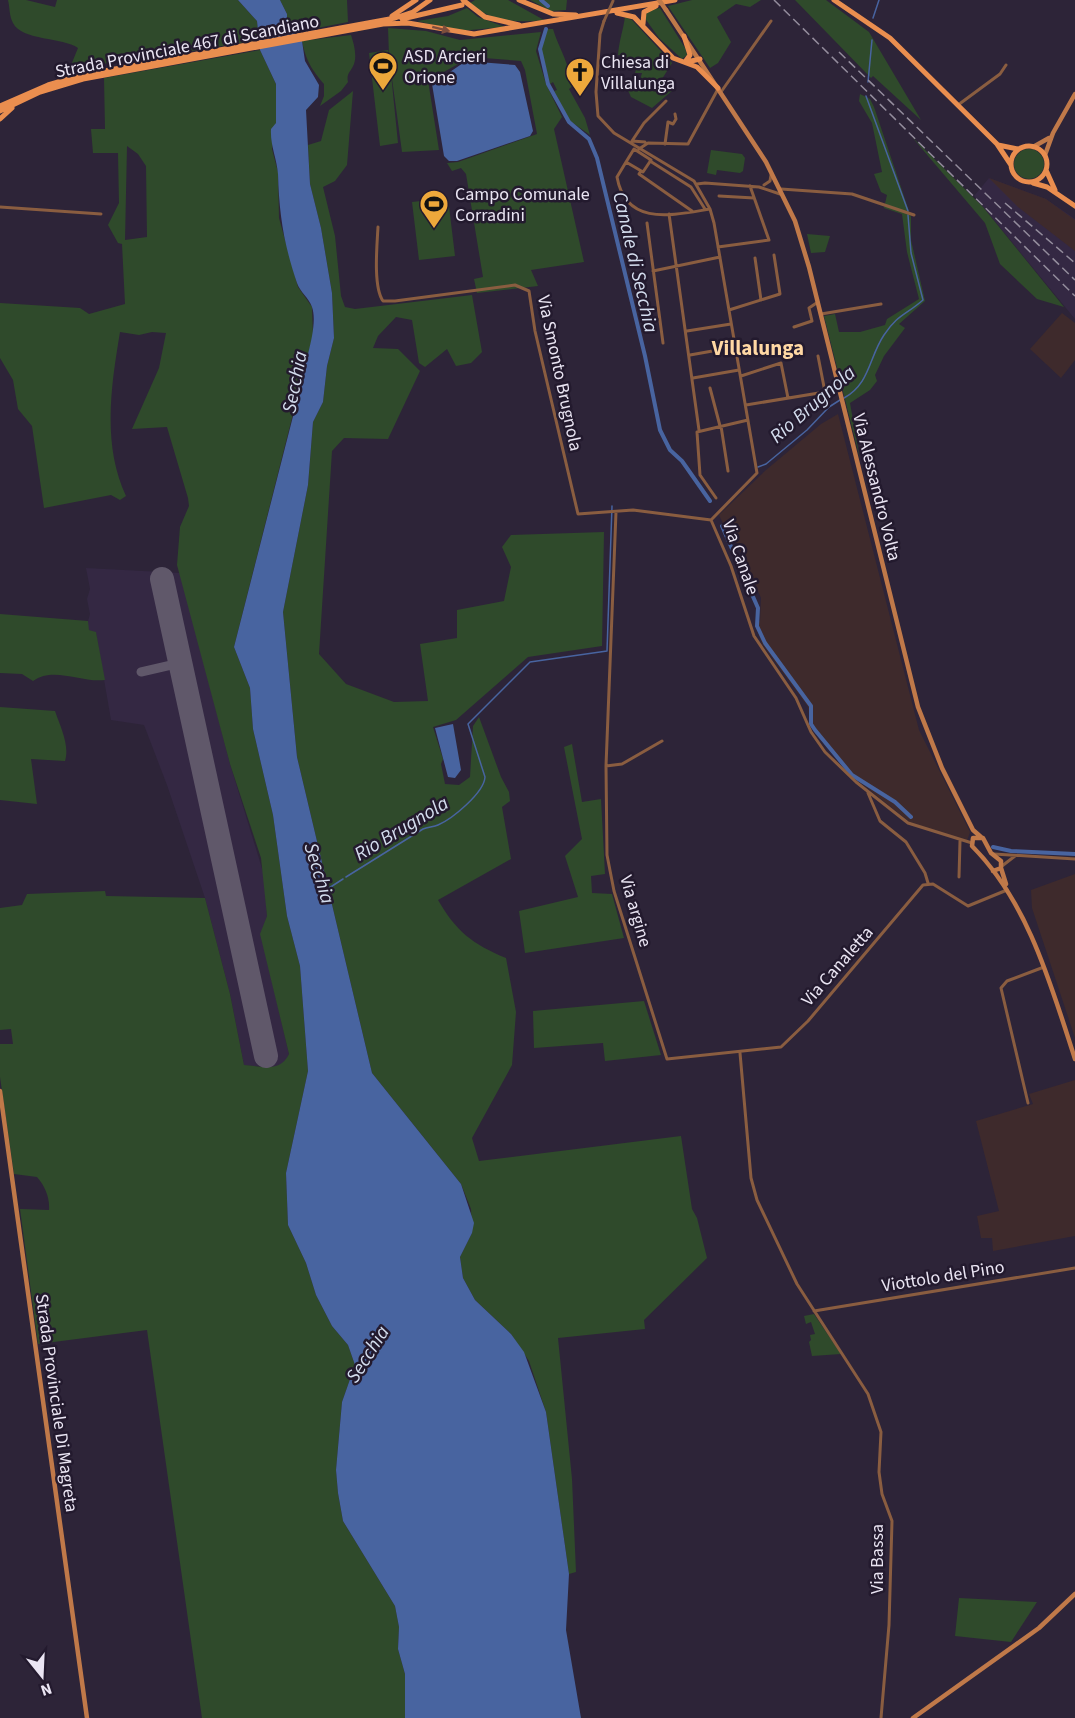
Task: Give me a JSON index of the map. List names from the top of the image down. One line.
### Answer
{"streets":{"main road":["Strada Provinciale 467 di Scandiano","Via Alessandro Volta","Strada Provinciale Di Magreta"],"street":["Via Smonto Brugnola","Via Canale","Via argine","Via Canaletta","Viottolo del Pino","Via Bassa"]},"crossings":[["Via Smonto Brugnola","Via Canale"],["Via Smonto Brugnola","Via argine"],["Via argine","Via Canaletta"],["Viottolo del Pino","Via Bassa"]],"districts":["Villalunga"],"water":["Canale di Secchia","Secchia","Rio Brugnola"],"places":{"sports":["ASD Arcieri Orione","Campo Comunale Corradini"],"church":["Chiesa di Villalunga"]},"north":"bottom"}
